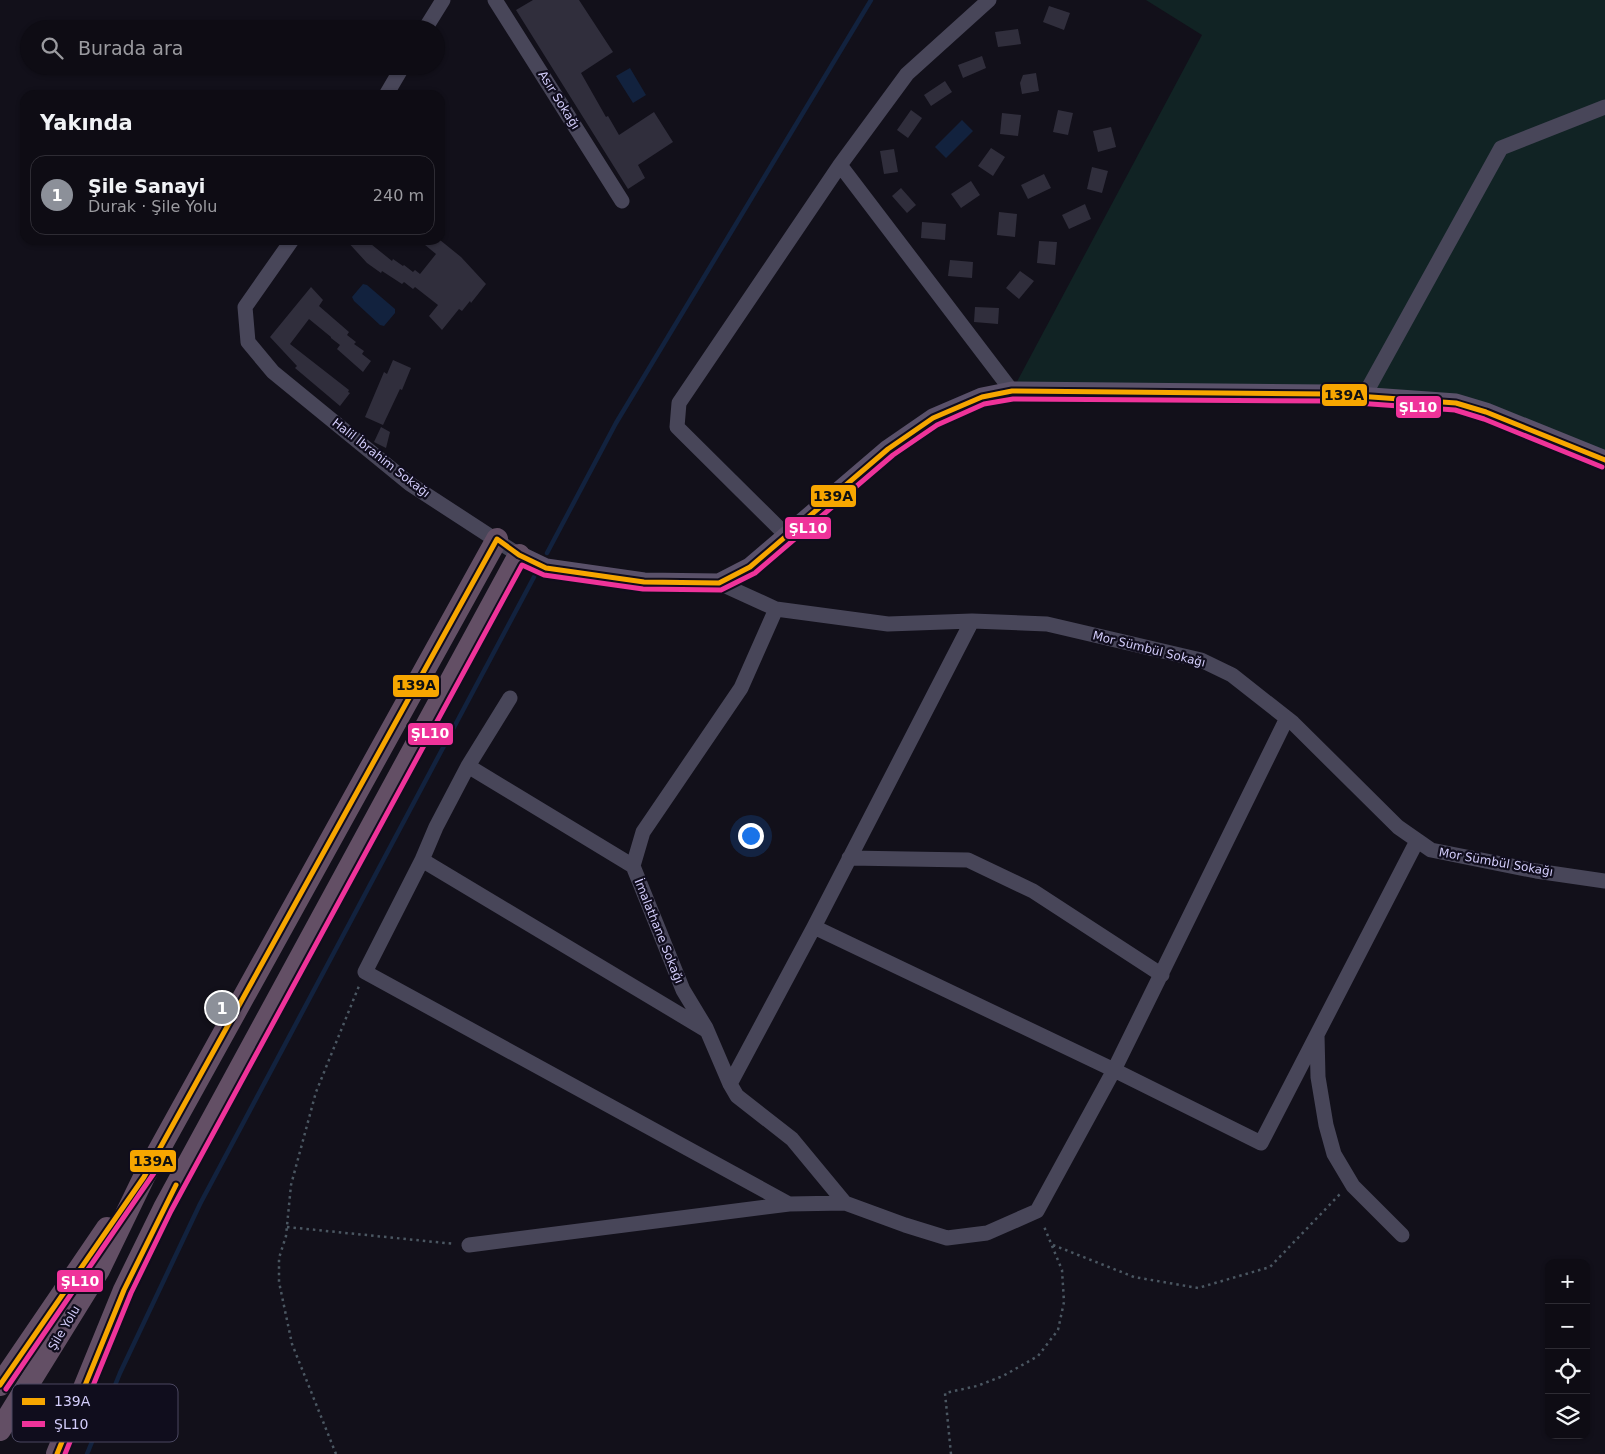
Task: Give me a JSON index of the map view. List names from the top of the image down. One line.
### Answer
{"streets":{"highway":["Şile Yolu"],"street":["Asır Sokağı","Halil İbrahim Sokağı","Mor Sümbül Sokağı","İmalathane Sokağı"]},"crossings":[["Halil İbrahim Sokağı","Şile Yolu"],["Mor Sümbül Sokağı","İmalathane Sokağı"]],"lines":["transit line 139A","transit line ŞL10"],"legend":["139A","ŞL10"],"page":{"search":"Burada ara","heading":"Yakında","list":[{"mark":"1","name":"Şile Sanayi","note":"Durak · Şile Yolu","value":"240 m"}],"pins":"1","map_buttons":["+","−"]}}
